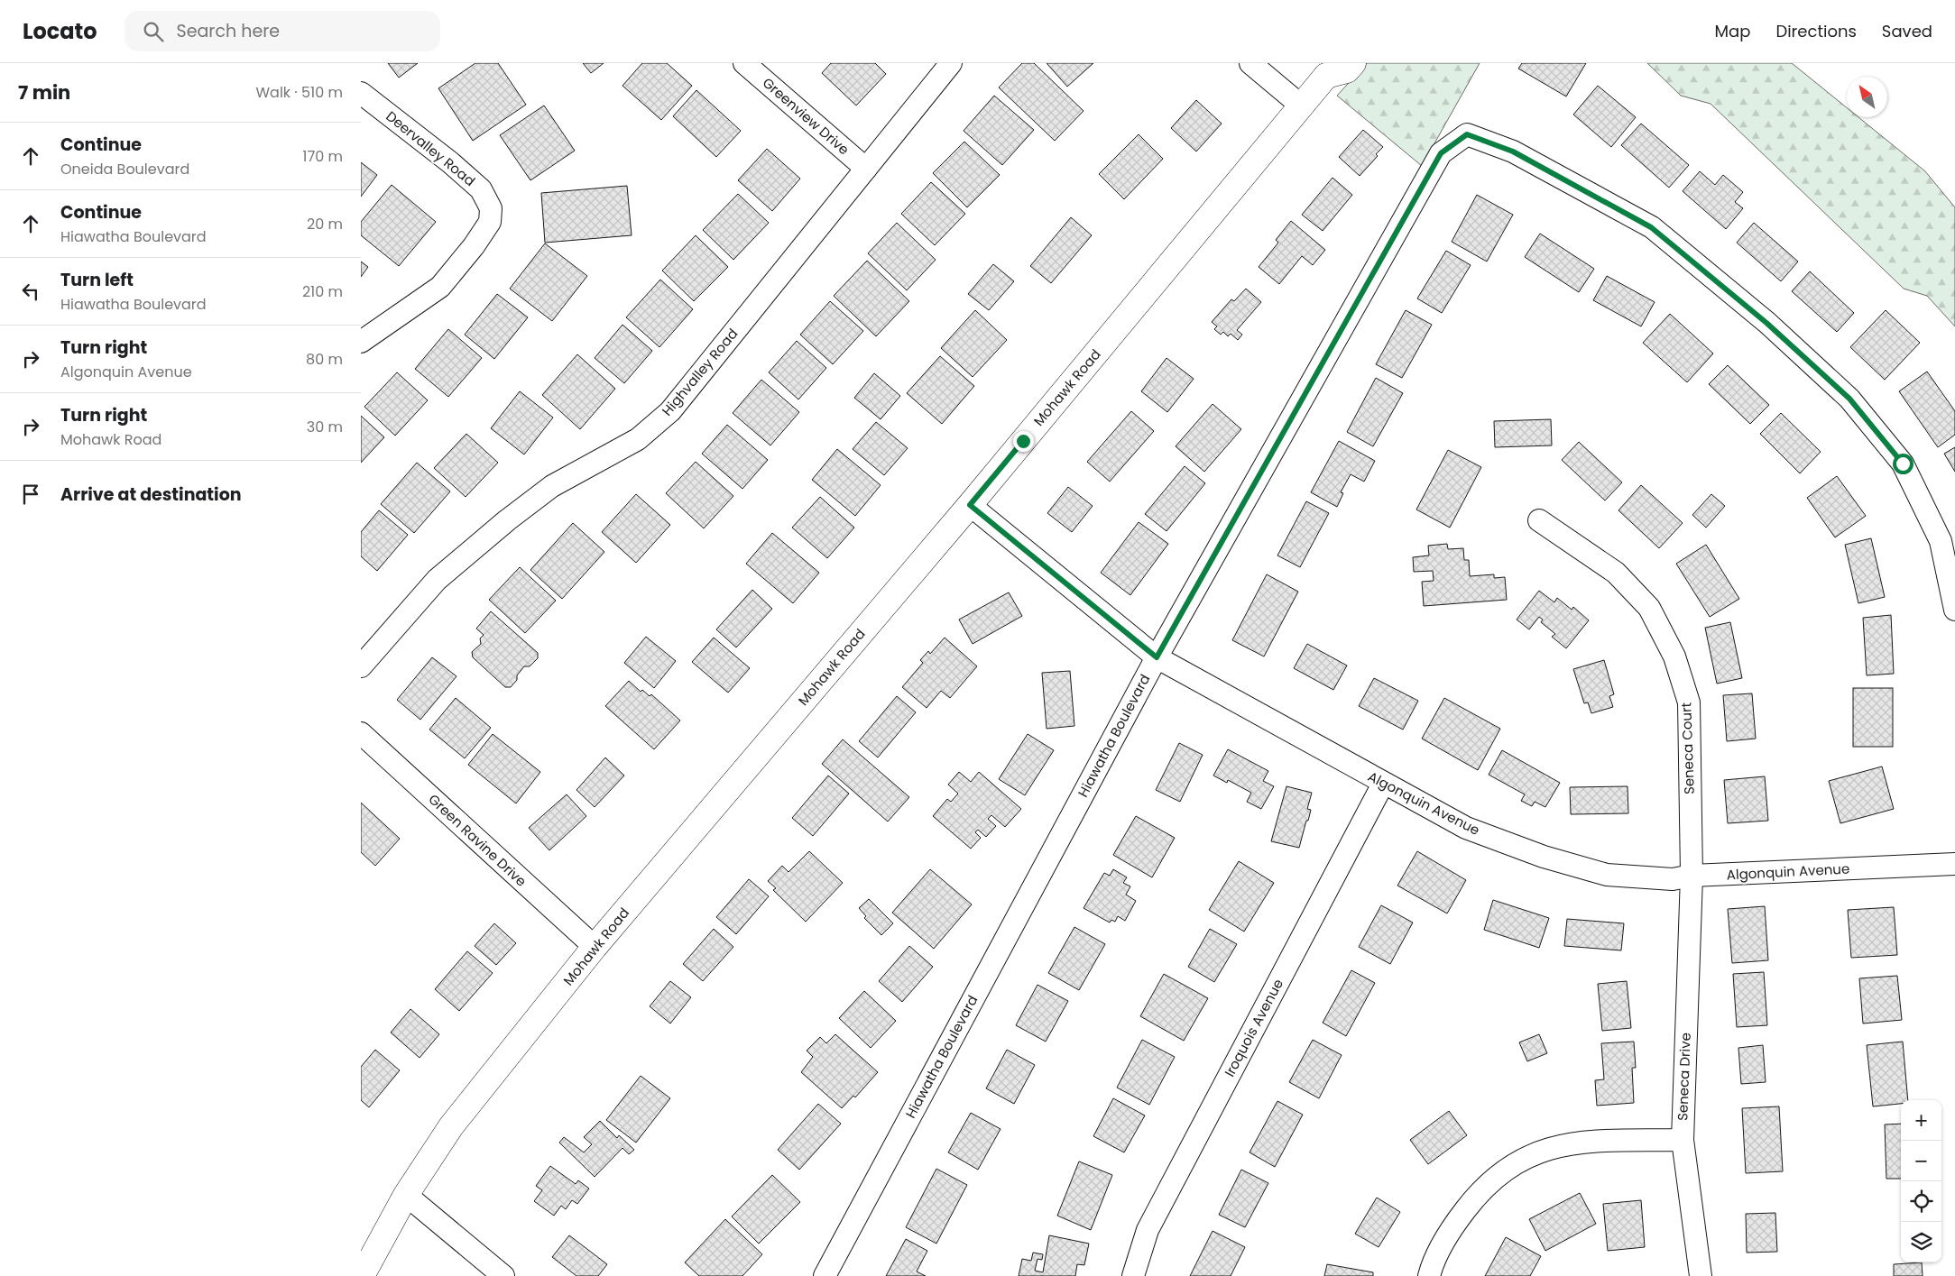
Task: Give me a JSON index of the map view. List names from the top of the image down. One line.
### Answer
{"streets":{"main road":["Mohawk Road"],"street":["Greenview Drive","Deervalley Road","Highvalley Road","Hiawatha Boulevard","Seneca Court","Algonquin Avenue","Green Ravine Drive","Iroquois Avenue","Seneca Drive"]},"crossings":[["Greenview Drive","Highvalley Road"],["Mohawk Road","Algonquin Avenue"],["Mohawk Road","Green Ravine Drive"],["Hiawatha Boulevard","Algonquin Avenue"],["Seneca Court","Algonquin Avenue"],["Seneca Court","Seneca Drive"],["Algonquin Avenue","Iroquois Avenue"],["Algonquin Avenue","Seneca Drive"]],"north":"top left","page":{"header":"Locato","search":"Search here","nav":["Map","Directions","Saved"],"heading":["7 min","Walk · 510 m"],"list":[["Continue","Oneida Boulevard","170 m"],["Continue","Hiawatha Boulevard","20 m"],["Turn left","Hiawatha Boulevard","210 m"],["Turn right","Algonquin Avenue","80 m"],["Turn right","Mohawk Road","30 m"],"Arrive at destination"],"map_buttons":["+","−"]}}
